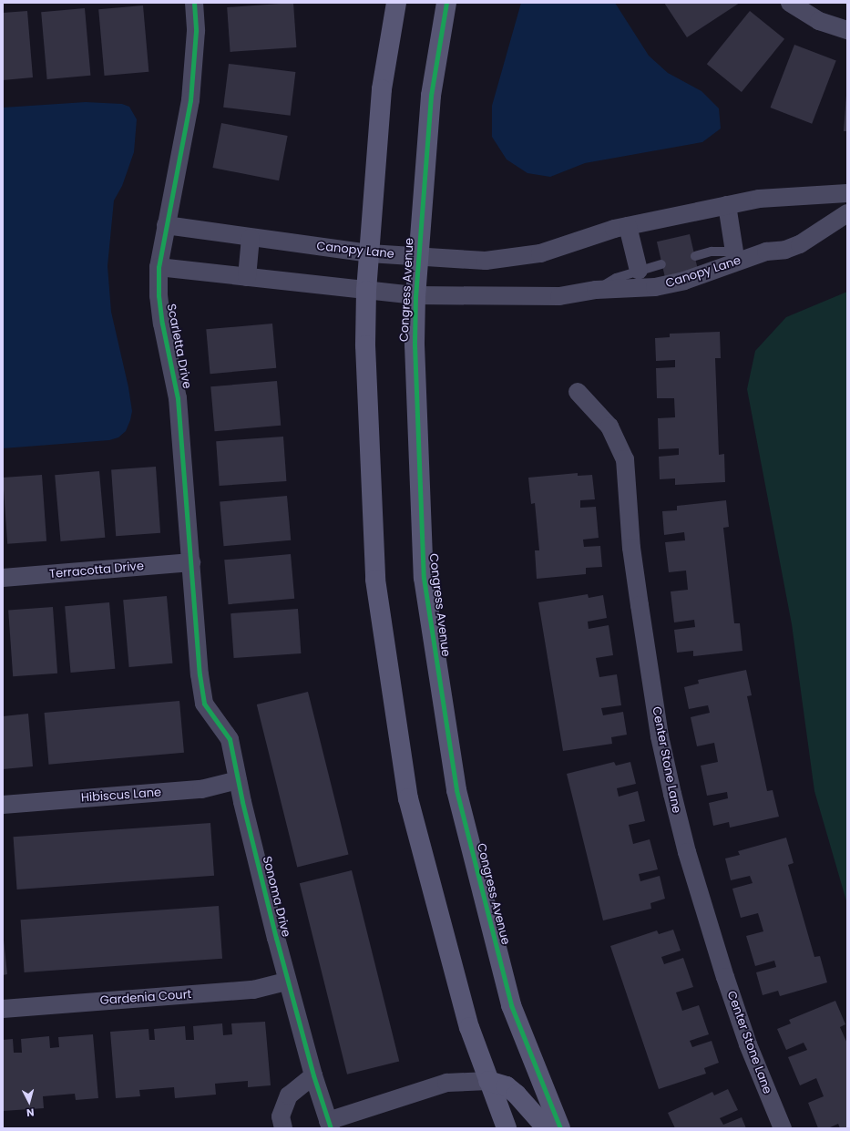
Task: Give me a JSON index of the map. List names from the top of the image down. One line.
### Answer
{"streets":{"street":["Canopy Lane","Congress Avenue","Scarletta Drive","Terracotta Drive","Center Stone Lane","Hibiscus Lane","Sonoma Drive","Gardenia Court"]},"crossings":[["Canopy Lane","Congress Avenue"],["Canopy Lane","Scarletta Drive"],["Scarletta Drive","Terracotta Drive"],["Scarletta Drive","Sonoma Drive"],["Hibiscus Lane","Sonoma Drive"],["Sonoma Drive","Gardenia Court"]],"north":"bottom"}
